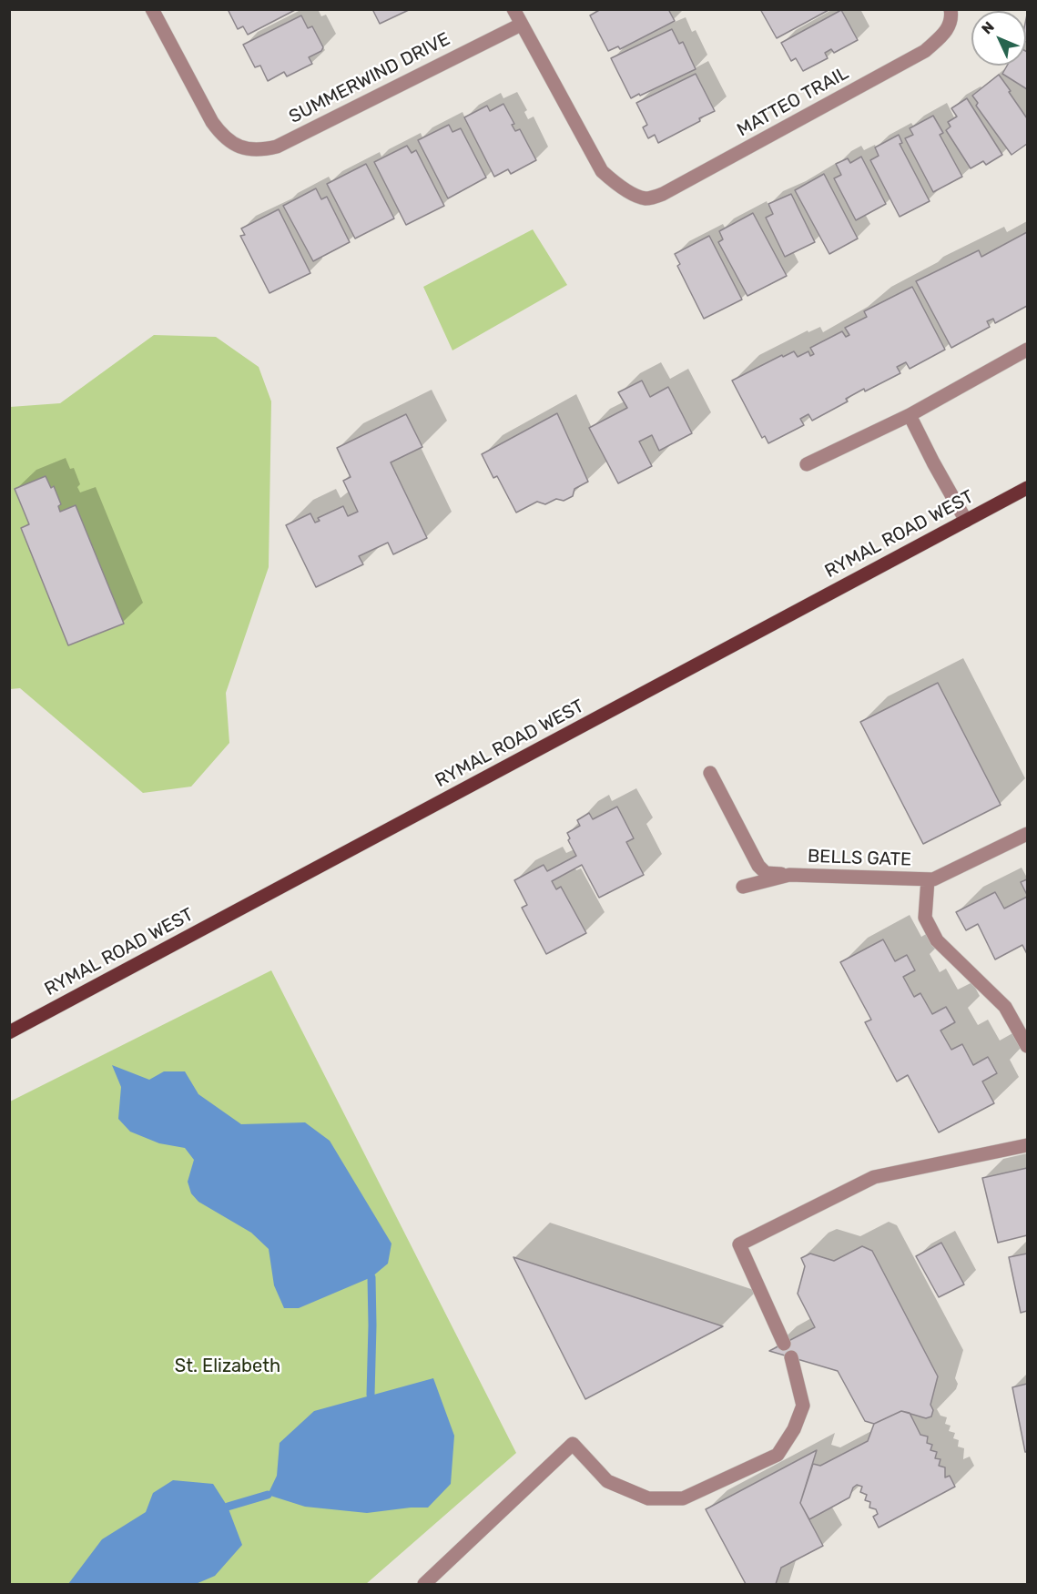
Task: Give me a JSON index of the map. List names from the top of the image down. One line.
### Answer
{"streets":{"main road":["RYMAL ROAD WEST"],"street":["SUMMERWIND DRIVE","MATTEO TRAIL","BELLS GATE"]},"crossings":[["SUMMERWIND DRIVE","MATTEO TRAIL"]],"parks":["St. Elizabeth"],"north":"top left"}
